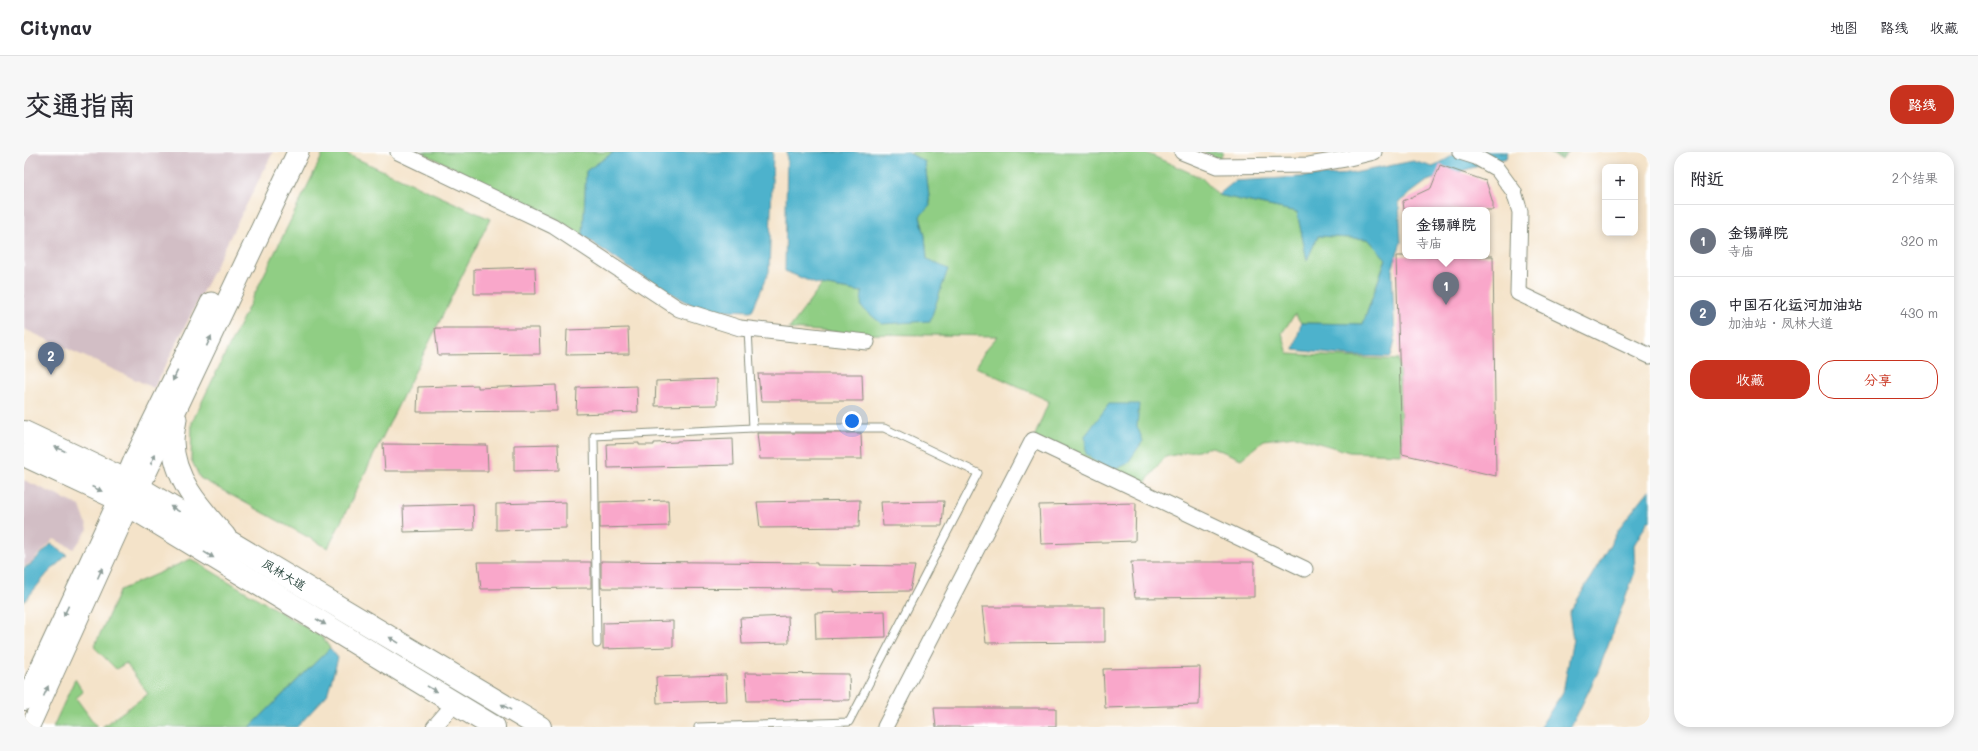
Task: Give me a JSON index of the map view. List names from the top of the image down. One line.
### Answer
{"streets":{"main road":["凤林大道"]},"page":{"header":"Citynav","nav":["地图","路线","收藏"],"buttons":["路线",["收藏","分享"]],"title":"交通指南","heading":["附近","2个结果"],"map_buttons":["+","−"],"list":[{"mark":"1","name":"金锡禅院","note":"寺庙","value":"320 m"},{"mark":"2","name":"中国石化运河加油站","note":"加油站 · 凤林大道","value":"430 m"}],"popup":["金锡禅院","寺庙"],"pins":["1","2"]}}
